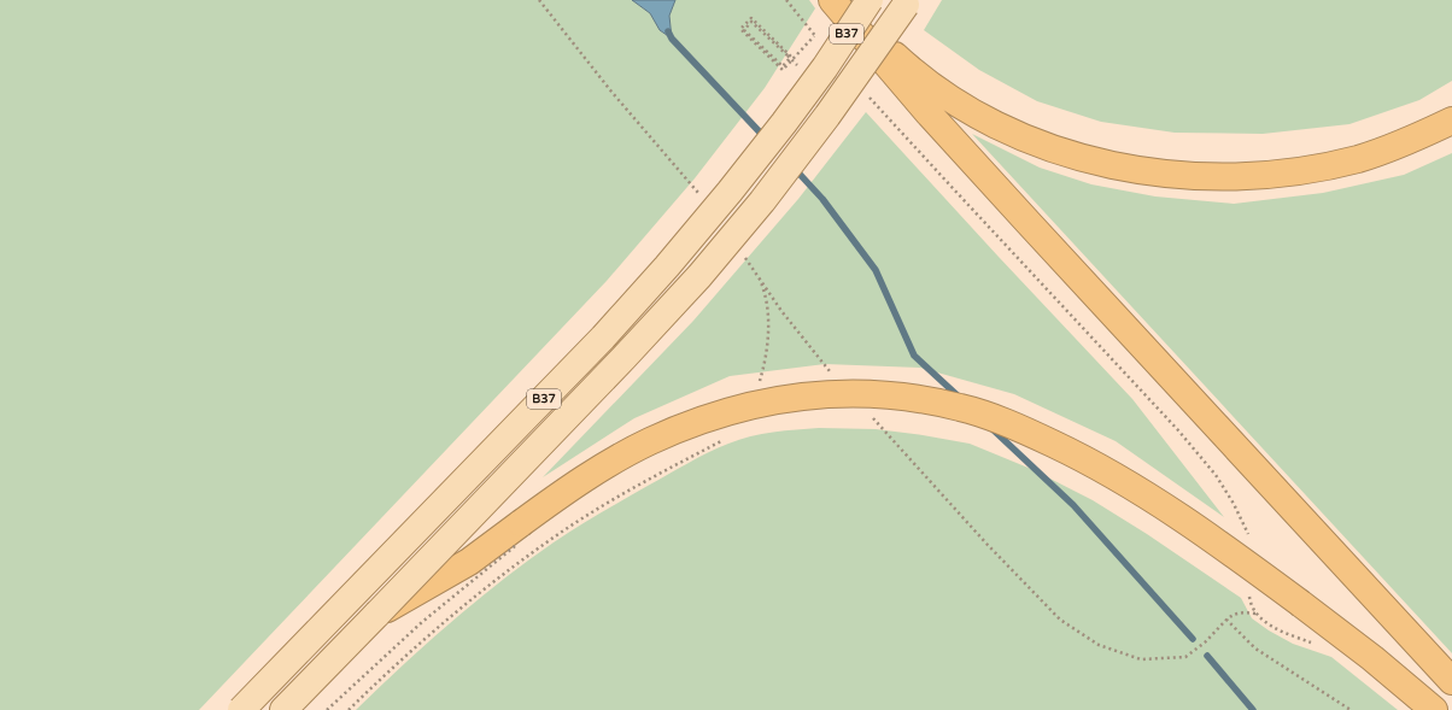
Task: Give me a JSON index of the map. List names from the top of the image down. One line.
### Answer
{"streets":{"main road":["B37"]}}
